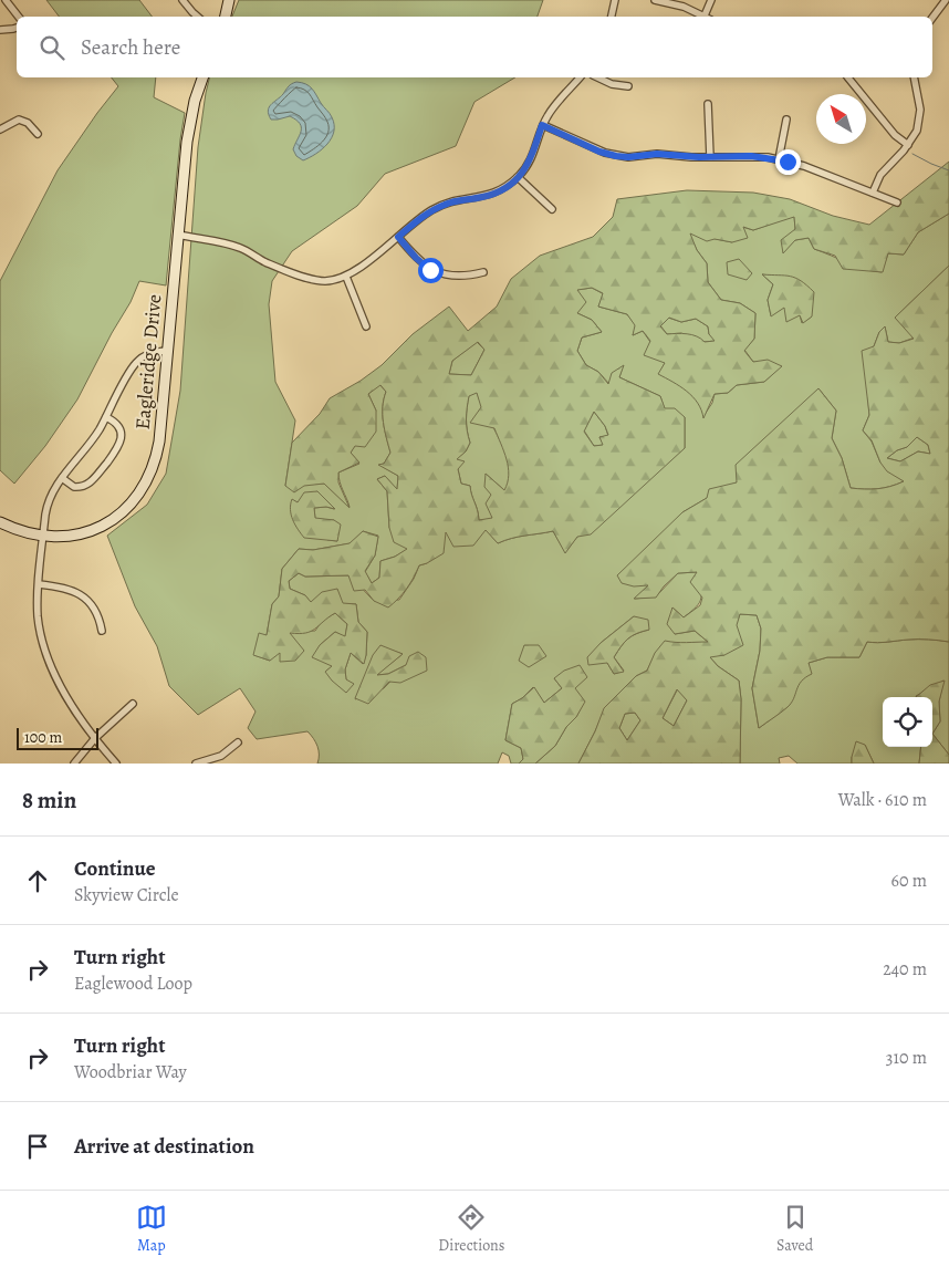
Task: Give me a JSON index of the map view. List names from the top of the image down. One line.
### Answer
{"streets":{"main road":["Eagleridge Drive"]},"scale_bar":"100 m","north":"top left","page":{"search":"Search here","scale":"100 m","heading":["8 min","Walk · 610 m"],"list":[["Continue","Skyview Circle","60 m"],["Turn right","Eaglewood Loop","240 m"],["Turn right","Woodbriar Way","310 m"],"Arrive at destination"],"nav":["Map","Directions","Saved"]}}
